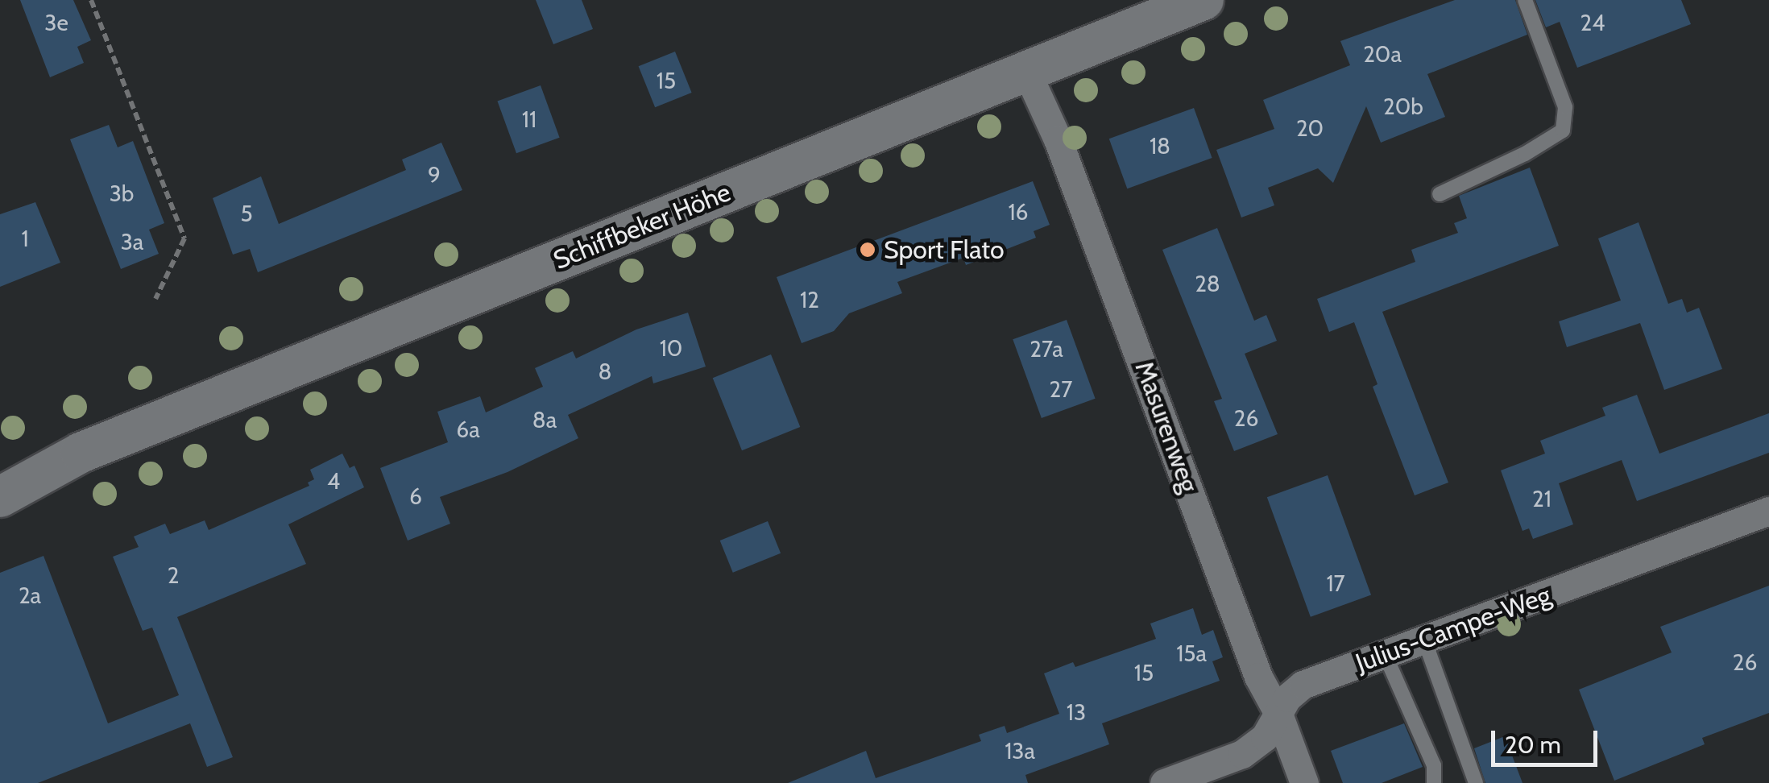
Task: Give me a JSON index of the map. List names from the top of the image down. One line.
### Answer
{"streets":{"main road":["Schiffbeker Höhe"],"street":["Masurenweg","Julius-Campe-Weg"]},"crossings":[["Schiffbeker Höhe","Masurenweg"],["Masurenweg","Julius-Campe-Weg"]],"places":["Sport Flato"],"house_numbers":["3e","24","20a","15","20b","11","20","18","9","3b","16","5","1","3a","28","12","10","27a","8","27","26","8a","6a","4","6","21","2","17","2a","15a","26","15","13","13a"],"scale_bar":"20 m"}
